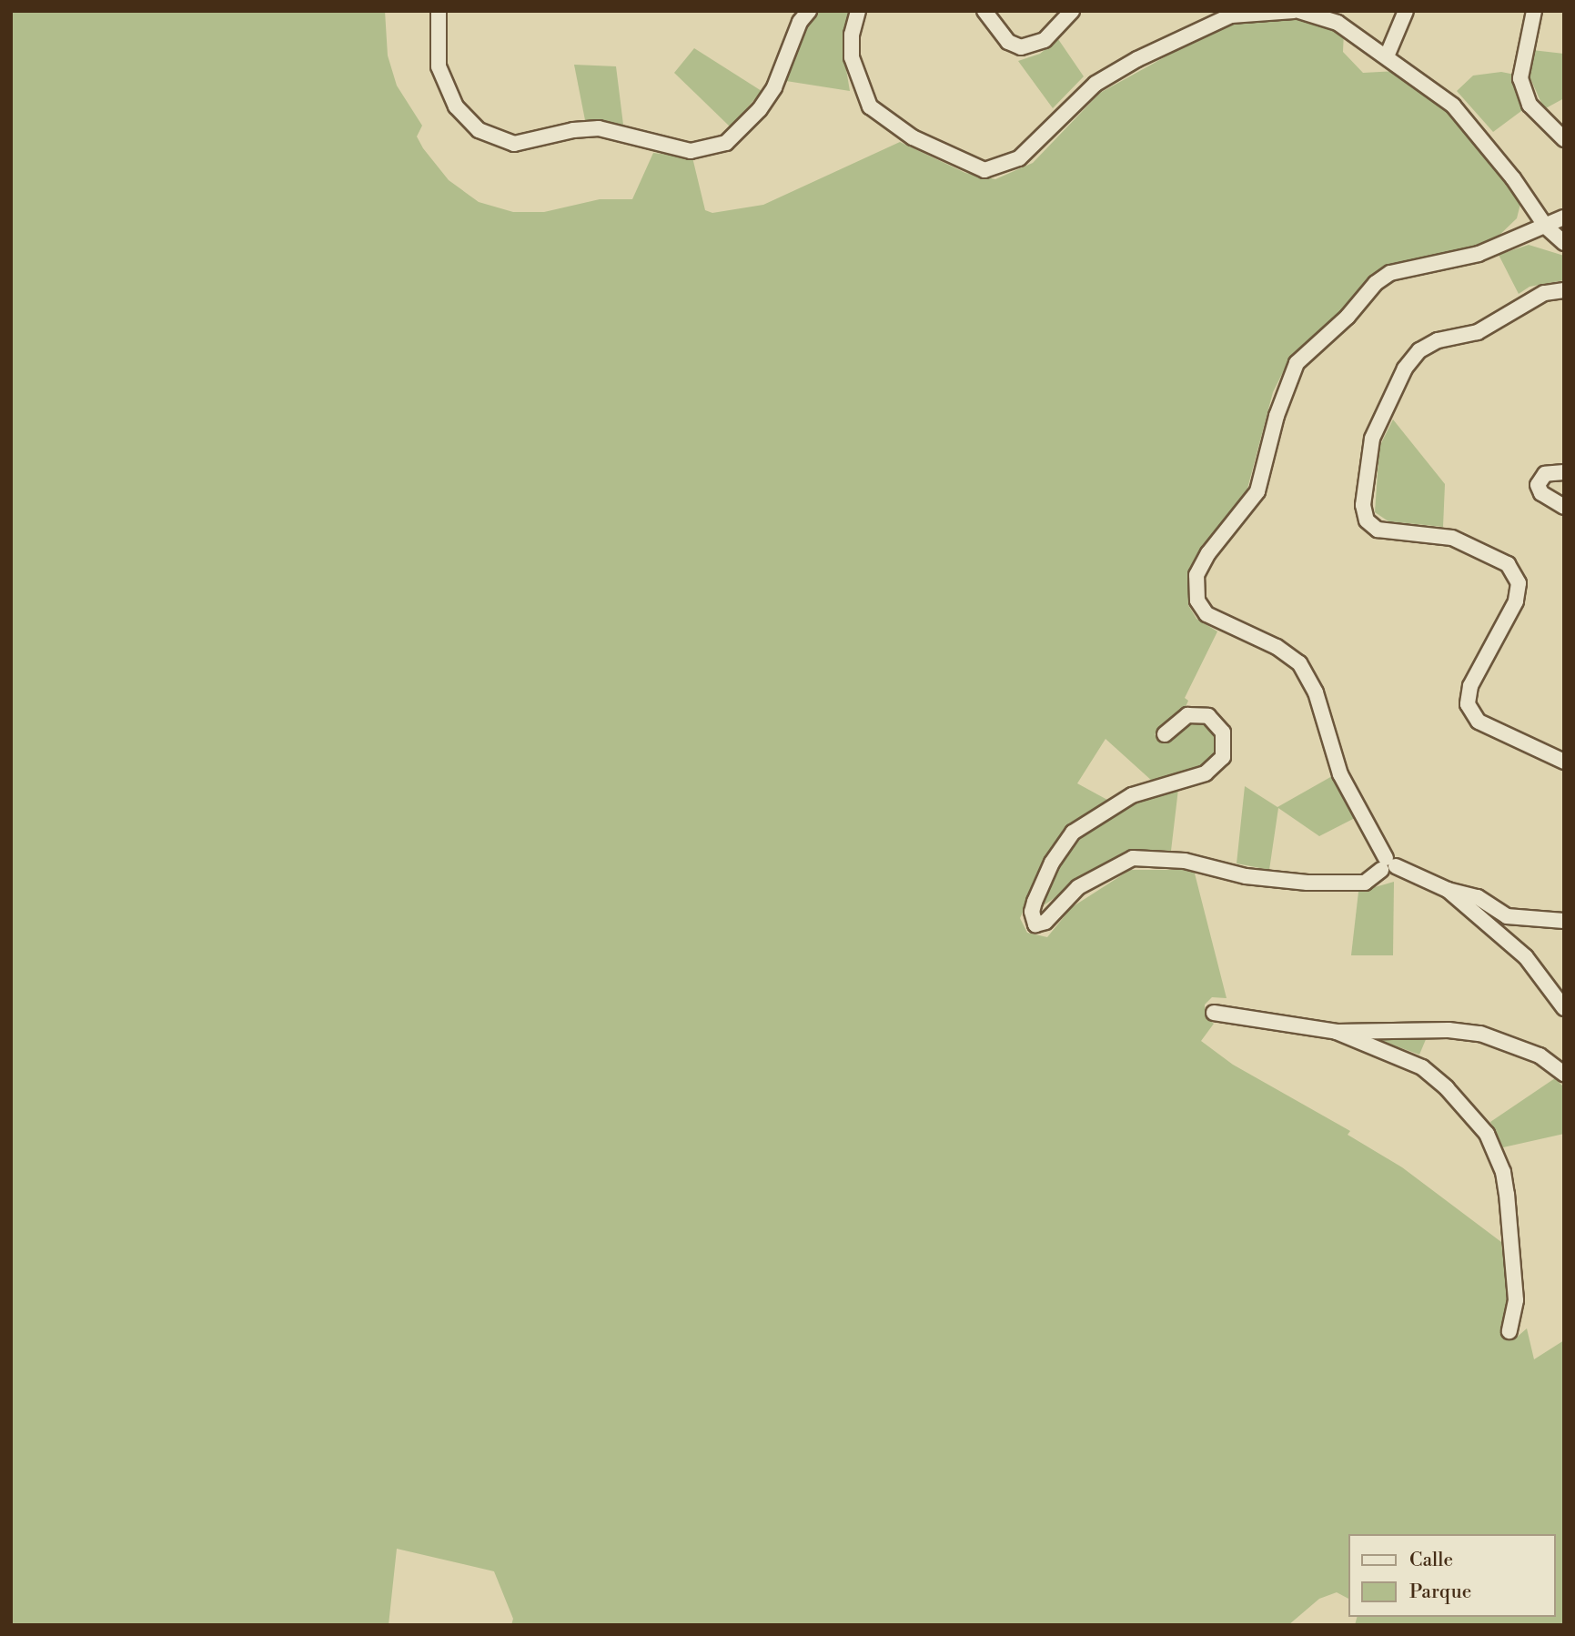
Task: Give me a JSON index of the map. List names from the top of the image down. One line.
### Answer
{"legend":["Calle","Parque"]}
